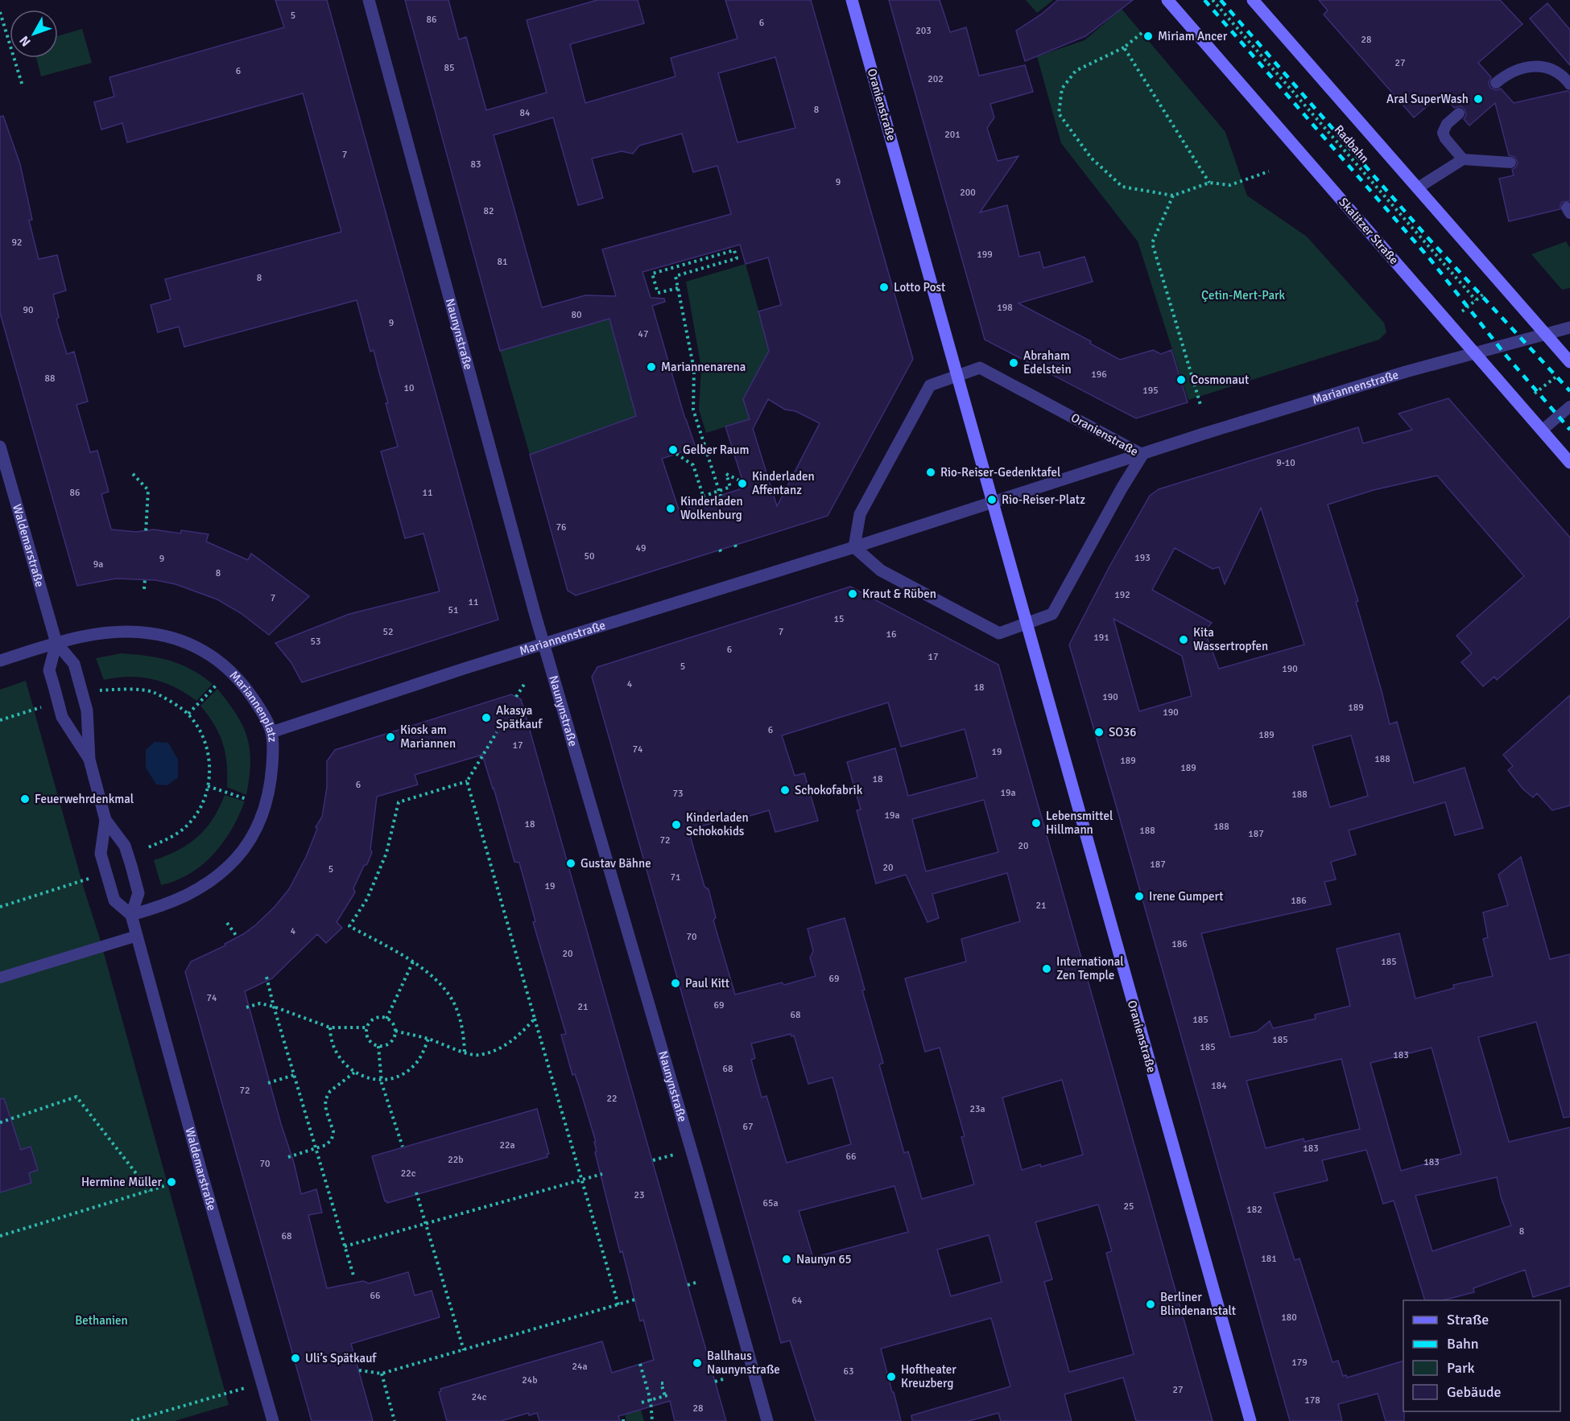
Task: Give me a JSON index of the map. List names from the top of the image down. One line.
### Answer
{"streets":{"street":["Oranienstraße","Skalitzer Straße","Naunynstraße","Mariannenstraße","Waldemarstraße","Mariannenplatz"],"path":["Radbahn"]},"crossings":[["Oranienstraße","Mariannenstraße"],["Skalitzer Straße","Mariannenstraße"],["Naunynstraße","Mariannenstraße"],["Mariannenstraße","Mariannenplatz"],["Waldemarstraße","Mariannenplatz"]],"parks":["Çetin-Mert-Park","Bethanien"],"places":["Miriam Ancer","Aral SuperWash","Lotto Post","Abraham Edelstein","Mariannenarena","Cosmonaut","Gelber Raum","Rio-Reiser-Gedenktafel","Kinderladen Affentanz","Rio-Reiser-Platz","Kinderladen Wolkenburg","Kraut & Rüben","Kita Wassertropfen","Akasya Spätkauf","SO36","Kiosk am Mariannen","Schokofabrik","Feuerwehrdenkmal","Lebensmittel Hillmann","Kinderladen Schokokids","Gustav Bähne","Irene Gumpert","International Zen Temple","Paul Kitt","Hermine Müller","Naunyn 65","Berliner Blindenanstalt","Uli’s Spätkauf","Ballhaus Naunynstraße","Hoftheater Kreuzberg"],"house_numbers":["5","86","6","203","28","27","85","6","202","8","84","201","7","83","9","200","82","92","199","81","8","198","90","80","9","47","196","88","10","195","9-10","86","11","76","49","50","193","9","9a","8","192","7","11","51","15","52","7","16","191","53","6","17","5","190","4","18","190","189","190","6","189","17","74","19","188","189","189","18","6","19a","73","188","19a","18","188","188","187","72","20","187","20","5","71","19","186","21","4","70","186","20","185","69","74","69","21","68","185","185","185","183","68","184","72","22","23a","67","22a","183","66","22b","183","70","22c","23","65a","25","182","8","68","181","66","64","180","179","24a","63","24b","27","24c","178","28"],"legend":["Straße","Bahn","Park","Gebäude"],"north":"bottom left"}
